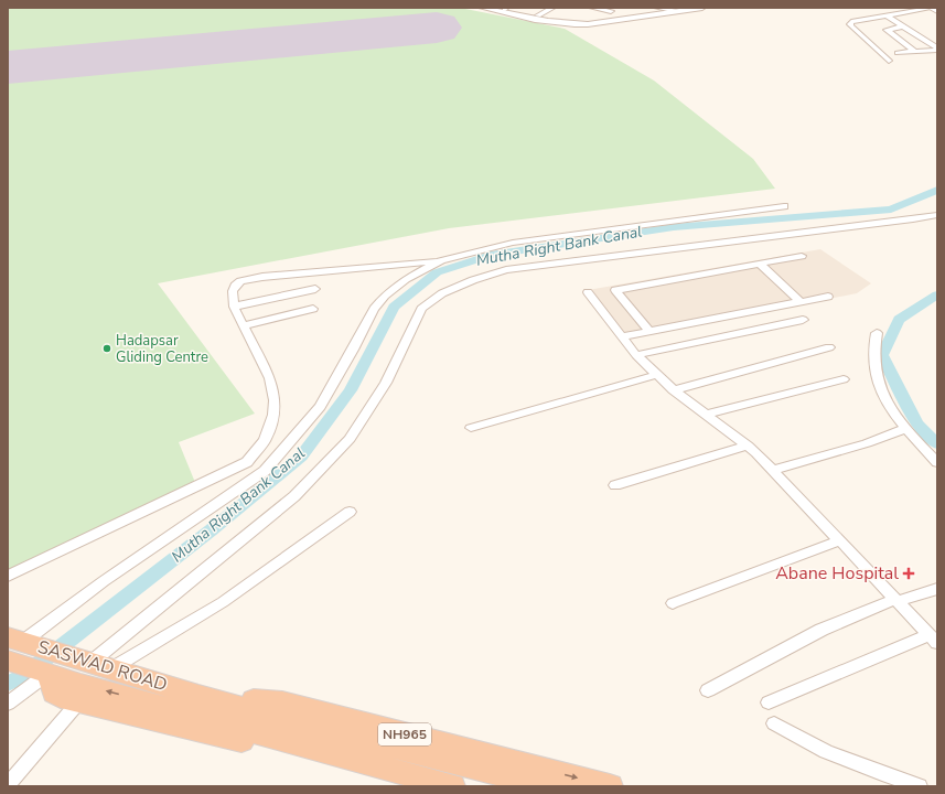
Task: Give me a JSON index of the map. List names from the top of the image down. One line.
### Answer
{"streets":{"highway":["SASWAD ROAD","NH965"]},"crossings":[["SASWAD ROAD","NH965"]],"water":["Mutha Right Bank Canal"],"places":{"other":["Hadapsar Gliding Centre"],"health":["Abane Hospital"]}}
